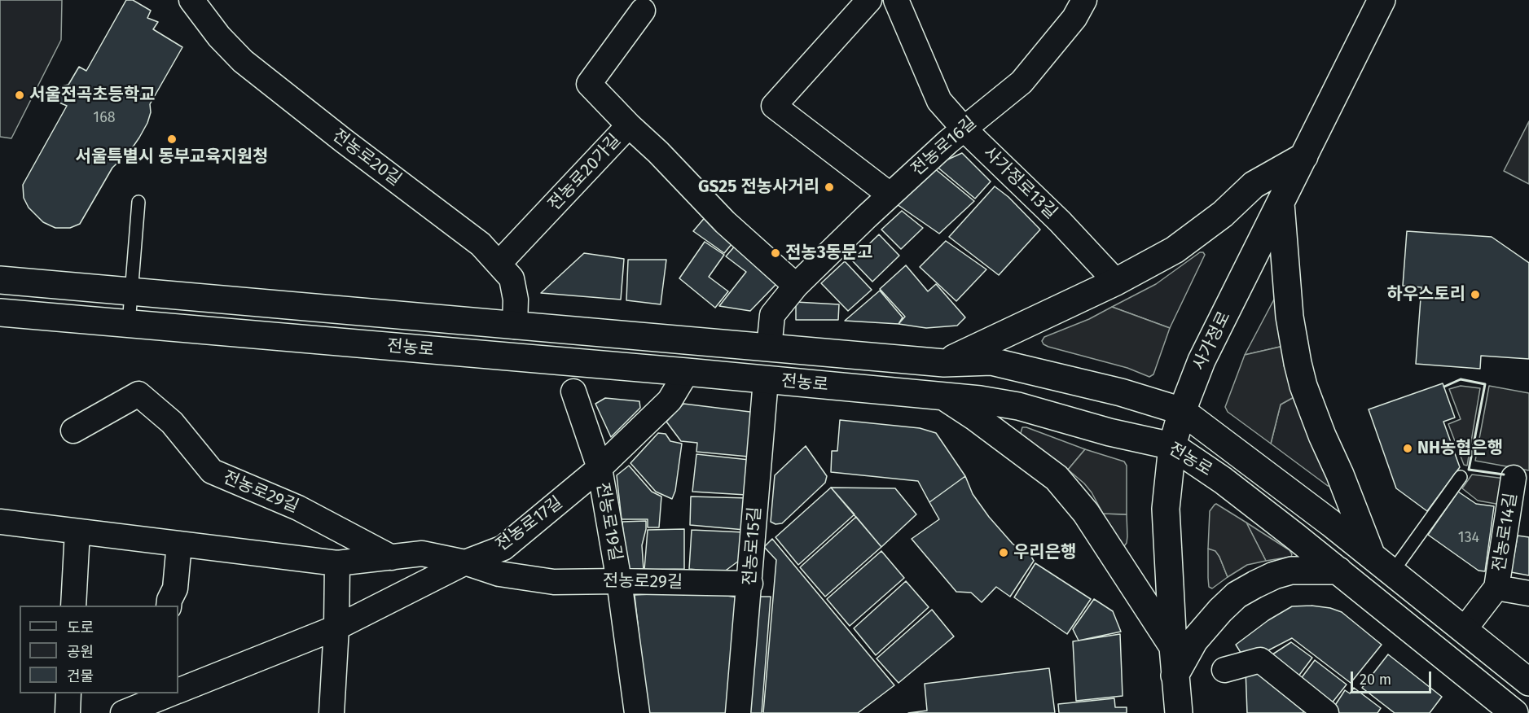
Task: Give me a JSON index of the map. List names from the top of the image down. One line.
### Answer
{"streets":{"main road":["사가정로","전농로"],"street":["전농로16길","전농로20길","전농로20가길","사가정로13길","전농로29길","전농로19길","전농로17길","전농로14길","전농로15길"]},"crossings":[["전농로16길","사가정로13길"],["전농로16길","전농로"],["전농로20길","전농로20가길"],["전농로20길","전농로"],["사가정로","전농로"],["전농로","전농로17길"],["전농로","전농로14길"],["전농로","전농로15길"],["전농로29길","전농로19길"],["전농로29길","전농로17길"],["전농로29길","전농로15길"],["전농로19길","전농로17길"]],"places":["서울전곡초등학교","서울특별시 동부교육지원청","GS25 전농사거리","전농3동문고","하우스토리","NH농협은행","우리은행"],"house_numbers":["168","134"],"legend":["도로","공원","건물"],"scale_bar":"20 m"}
